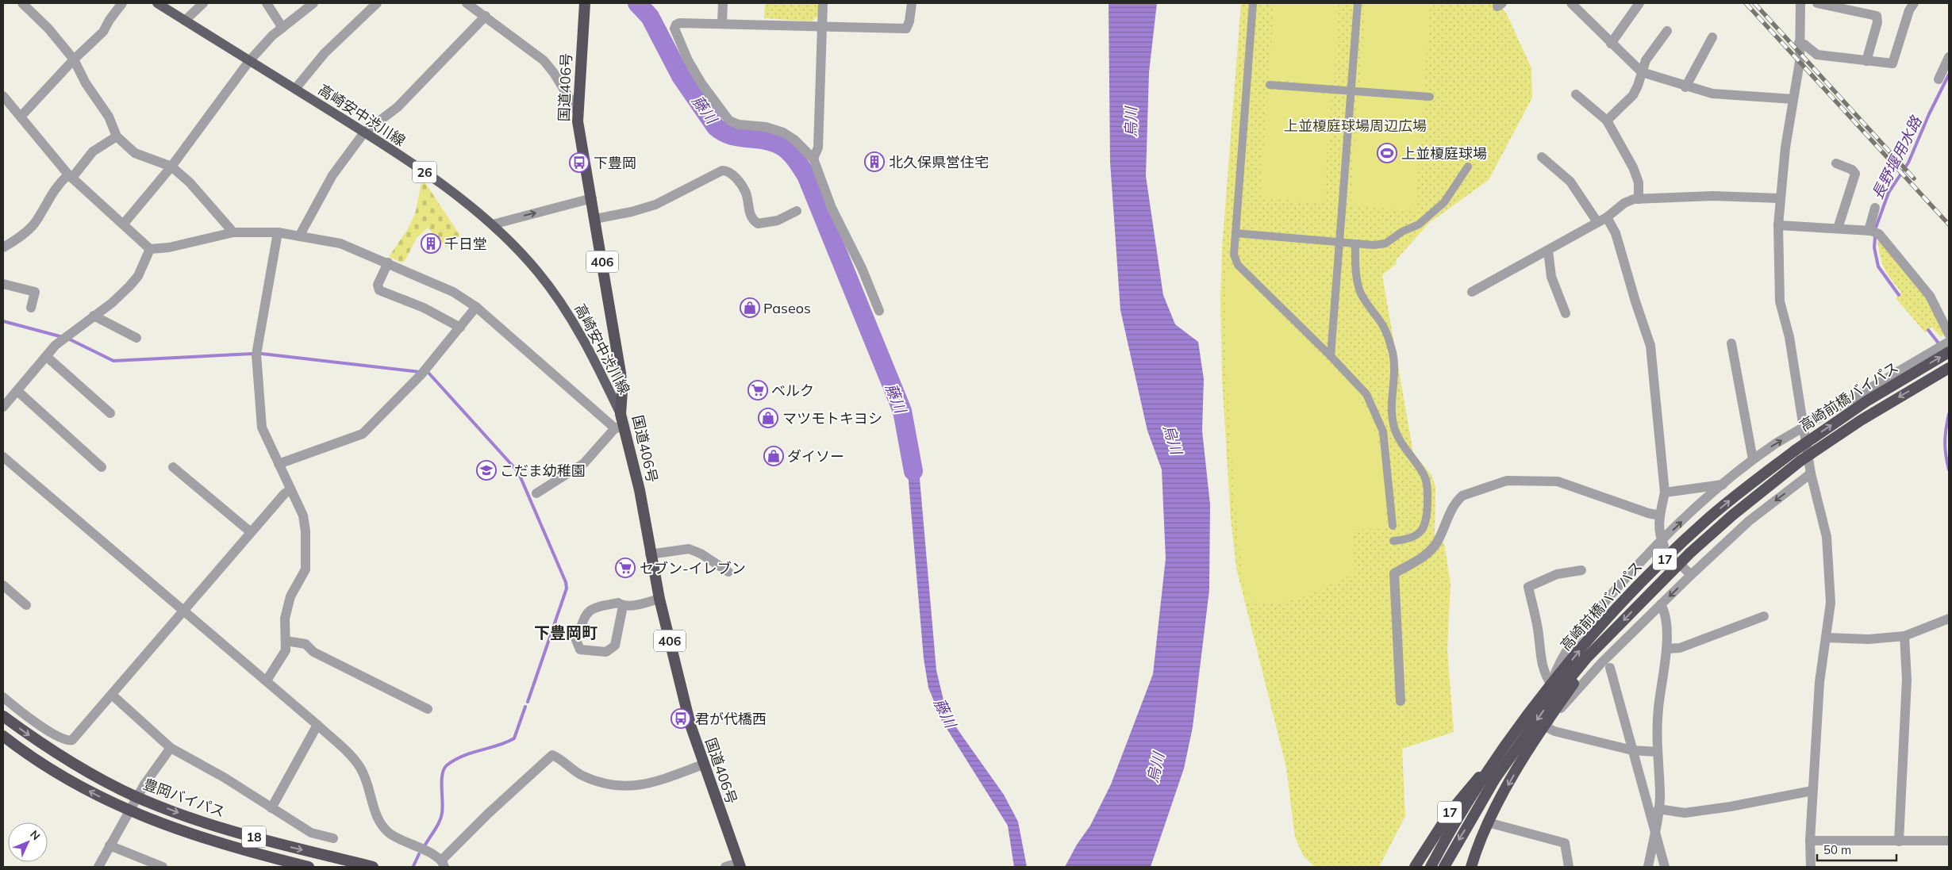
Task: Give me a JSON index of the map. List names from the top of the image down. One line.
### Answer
{"streets":{"highway":["国道406号","406","高崎前橋バイパス","17","豊岡バイパス","18"],"main road":["高崎安中渋川線","26"]},"crossings":[["国道406号","高崎安中渋川線"],["高崎前橋バイパス","17"]],"districts":["下豊岡町"],"water":["藤川","烏川","長野堰用水路"],"parks":["上並榎庭球場周辺広場"],"places":{"sports":["上並榎庭球場"],"building":["北久保県営住宅","千日堂"],"bus stop":["下豊岡","君が代橋西"],"shop":["Paseos","マツモトキヨシ","ダイソー"],"supermarket":["ベルク","セブン-イレブン"],"school or university":["こだま幼稚園"]},"scale_bar":"50 m","north":"top right"}
